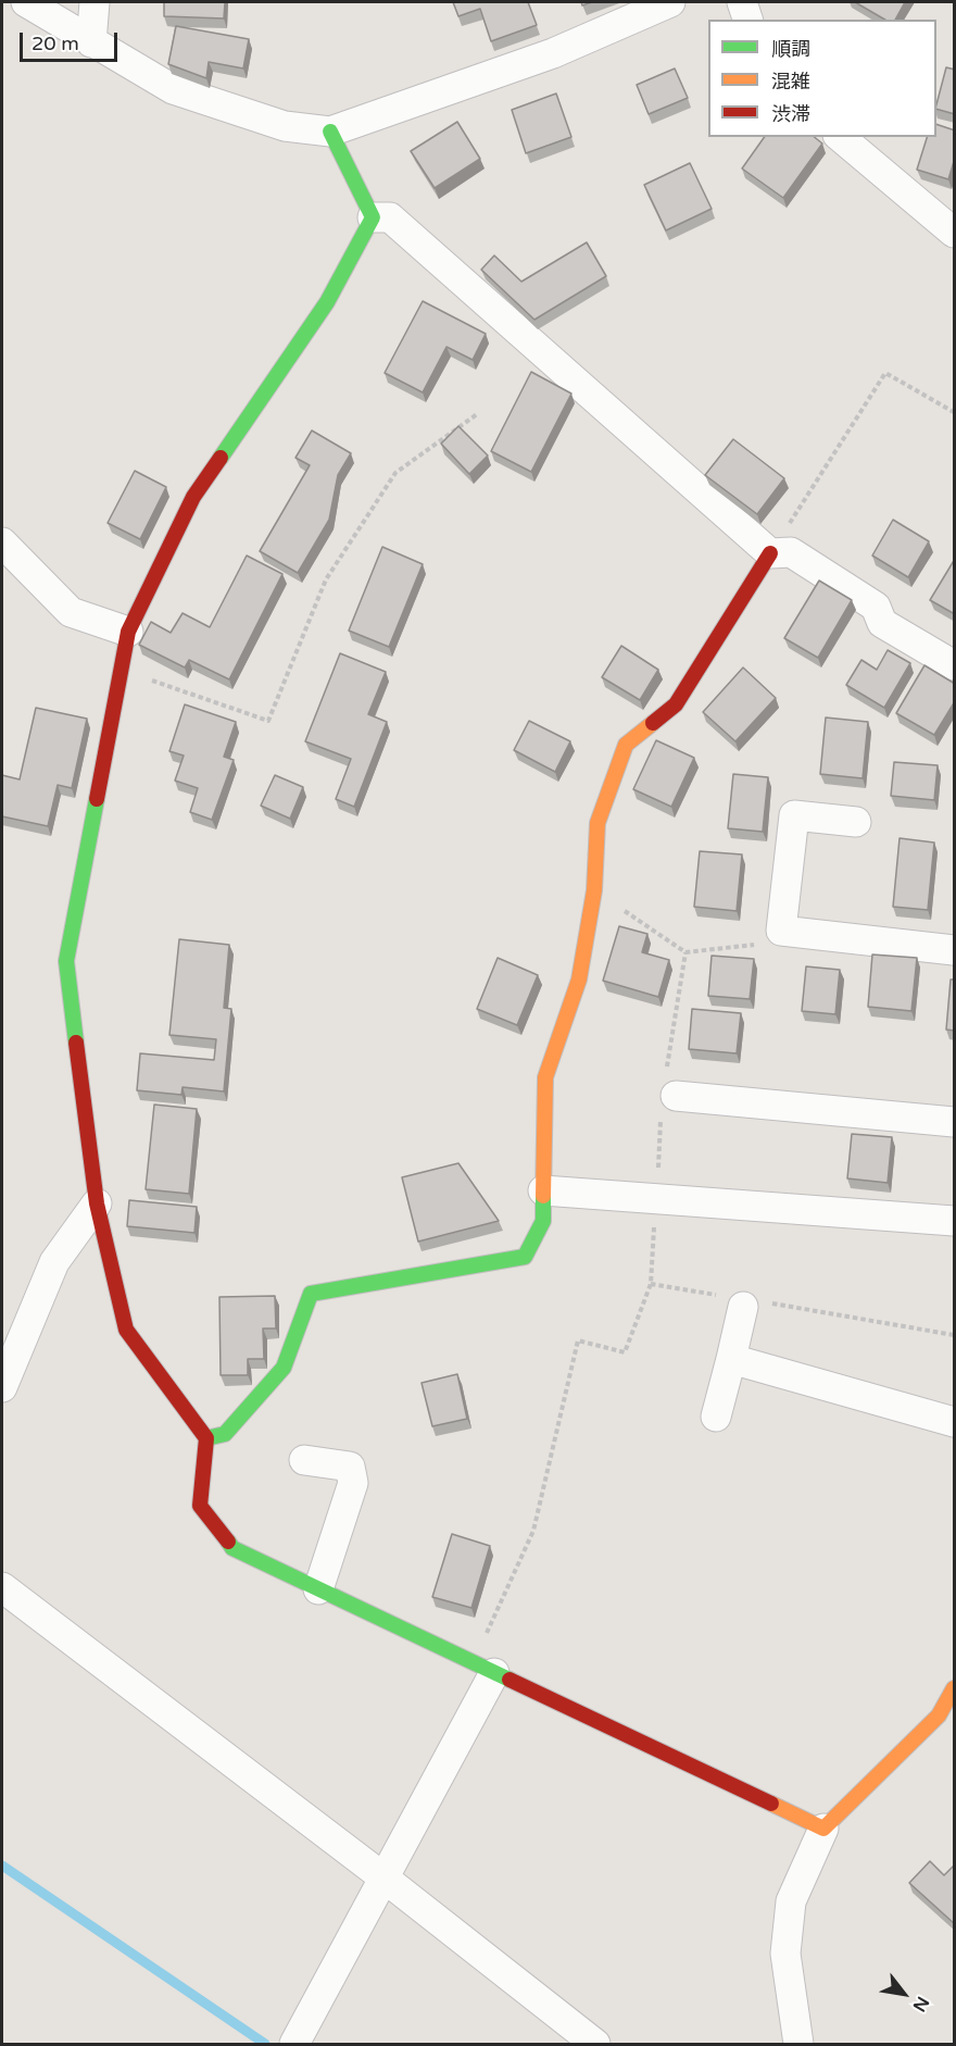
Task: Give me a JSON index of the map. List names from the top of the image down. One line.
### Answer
{"legend":["順調","混雑","渋滞"],"scale_bar":"20 m","north":"bottom right"}
